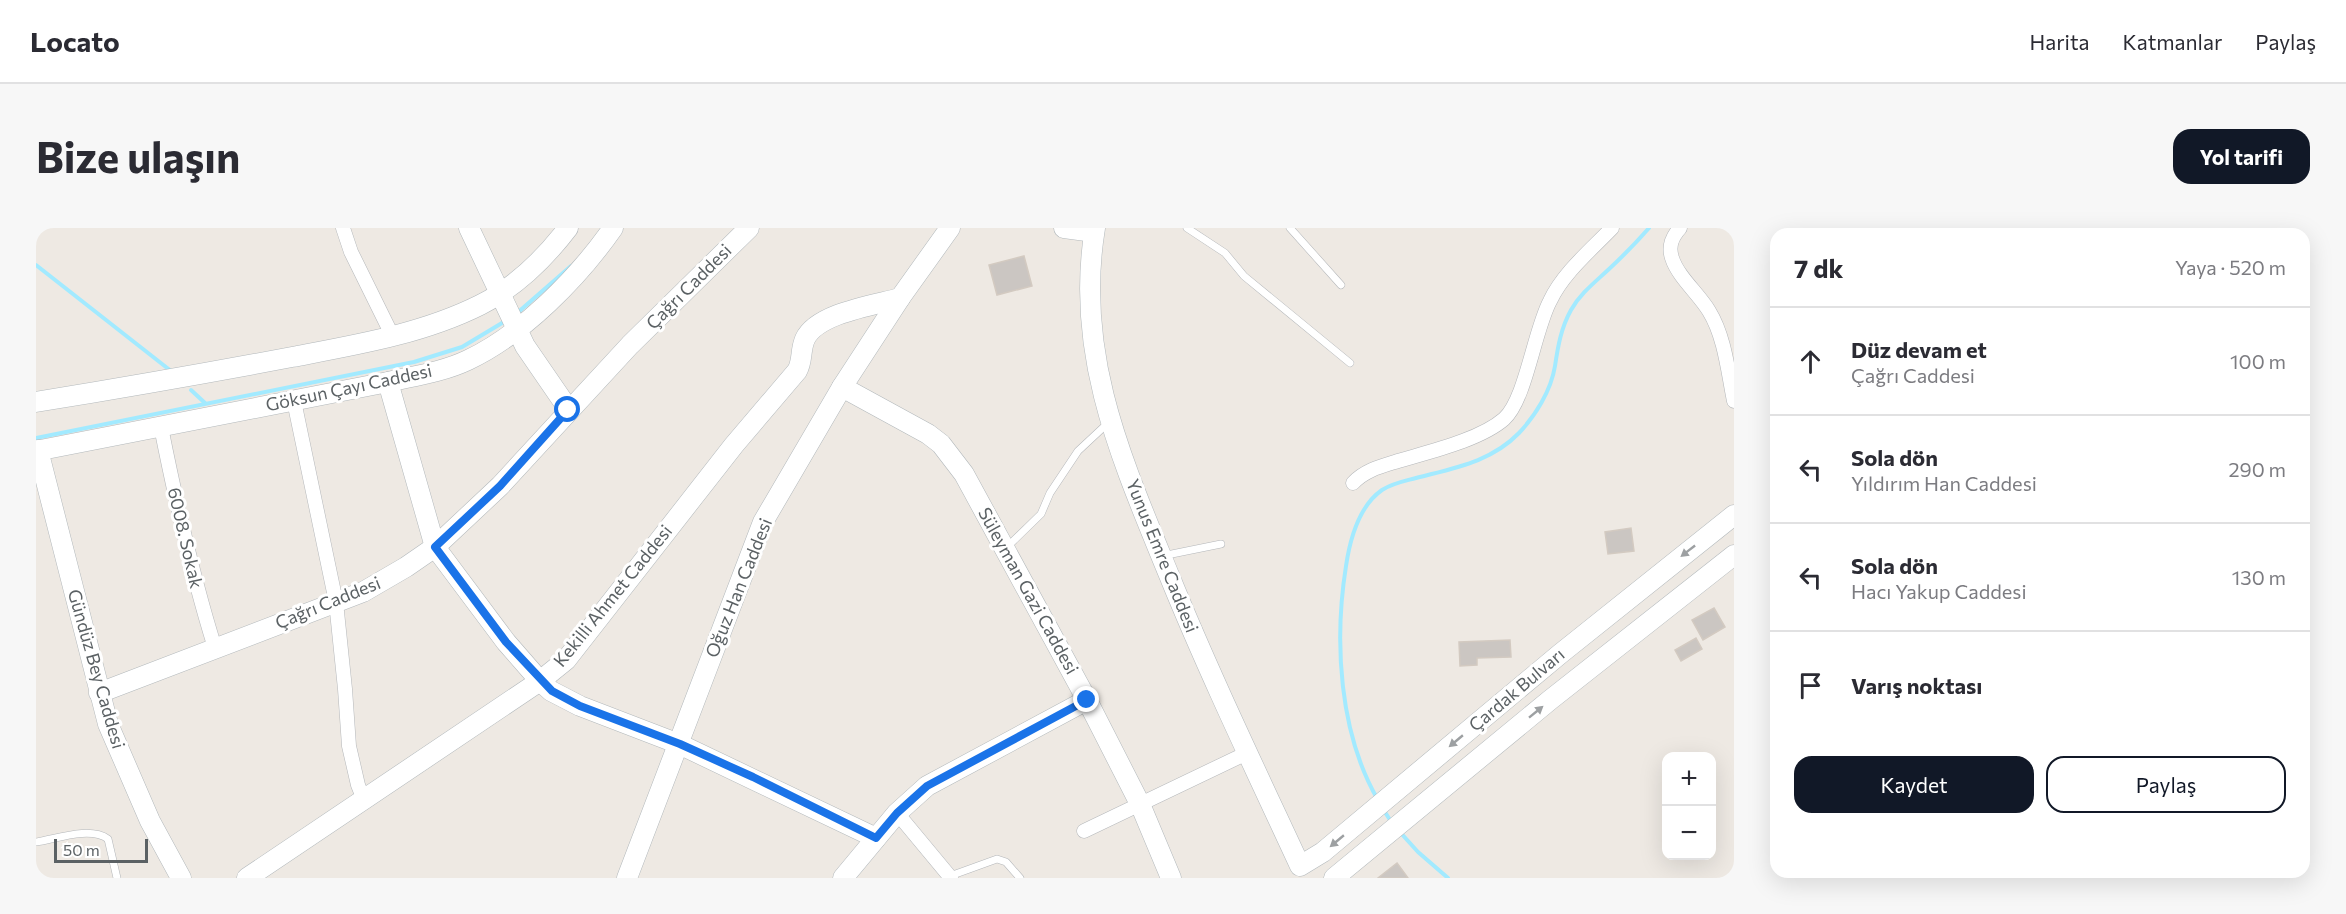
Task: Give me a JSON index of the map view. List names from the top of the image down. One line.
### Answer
{"streets":{"street":["Çağrı Caddesi","Göksun Çayı Caddesi","6008. Sokak","Yunus Emre Caddesi","Oğuz Han Caddesi","Süleyman Gazi Caddesi","Kekilli Ahmet Caddesi","Gündüz Bey Caddesi","Çardak Bulvarı"]},"crossings":[["Çağrı Caddesi","6008. Sokak"],["Çağrı Caddesi","Gündüz Bey Caddesi"],["Göksun Çayı Caddesi","6008. Sokak"],["Göksun Çayı Caddesi","Gündüz Bey Caddesi"],["Yunus Emre Caddesi","Çardak Bulvarı"],["Oğuz Han Caddesi","Süleyman Gazi Caddesi"],["Oğuz Han Caddesi","Kekilli Ahmet Caddesi"]],"scale_bar":"50 m","page":{"header":"Locato","nav":["Harita","Katmanlar","Paylaş"],"buttons":["Yol tarifi",["Kaydet","Paylaş"]],"title":"Bize ulaşın","heading":["7 dk","Yaya · 520 m"],"list":[["Düz devam et","Çağrı Caddesi","100 m"],["Sola dön","Yıldırım Han Caddesi","290 m"],["Sola dön","Hacı Yakup Caddesi","130 m"],"Varış noktası"],"map_buttons":["+","−"],"scale":"50 m"}}
